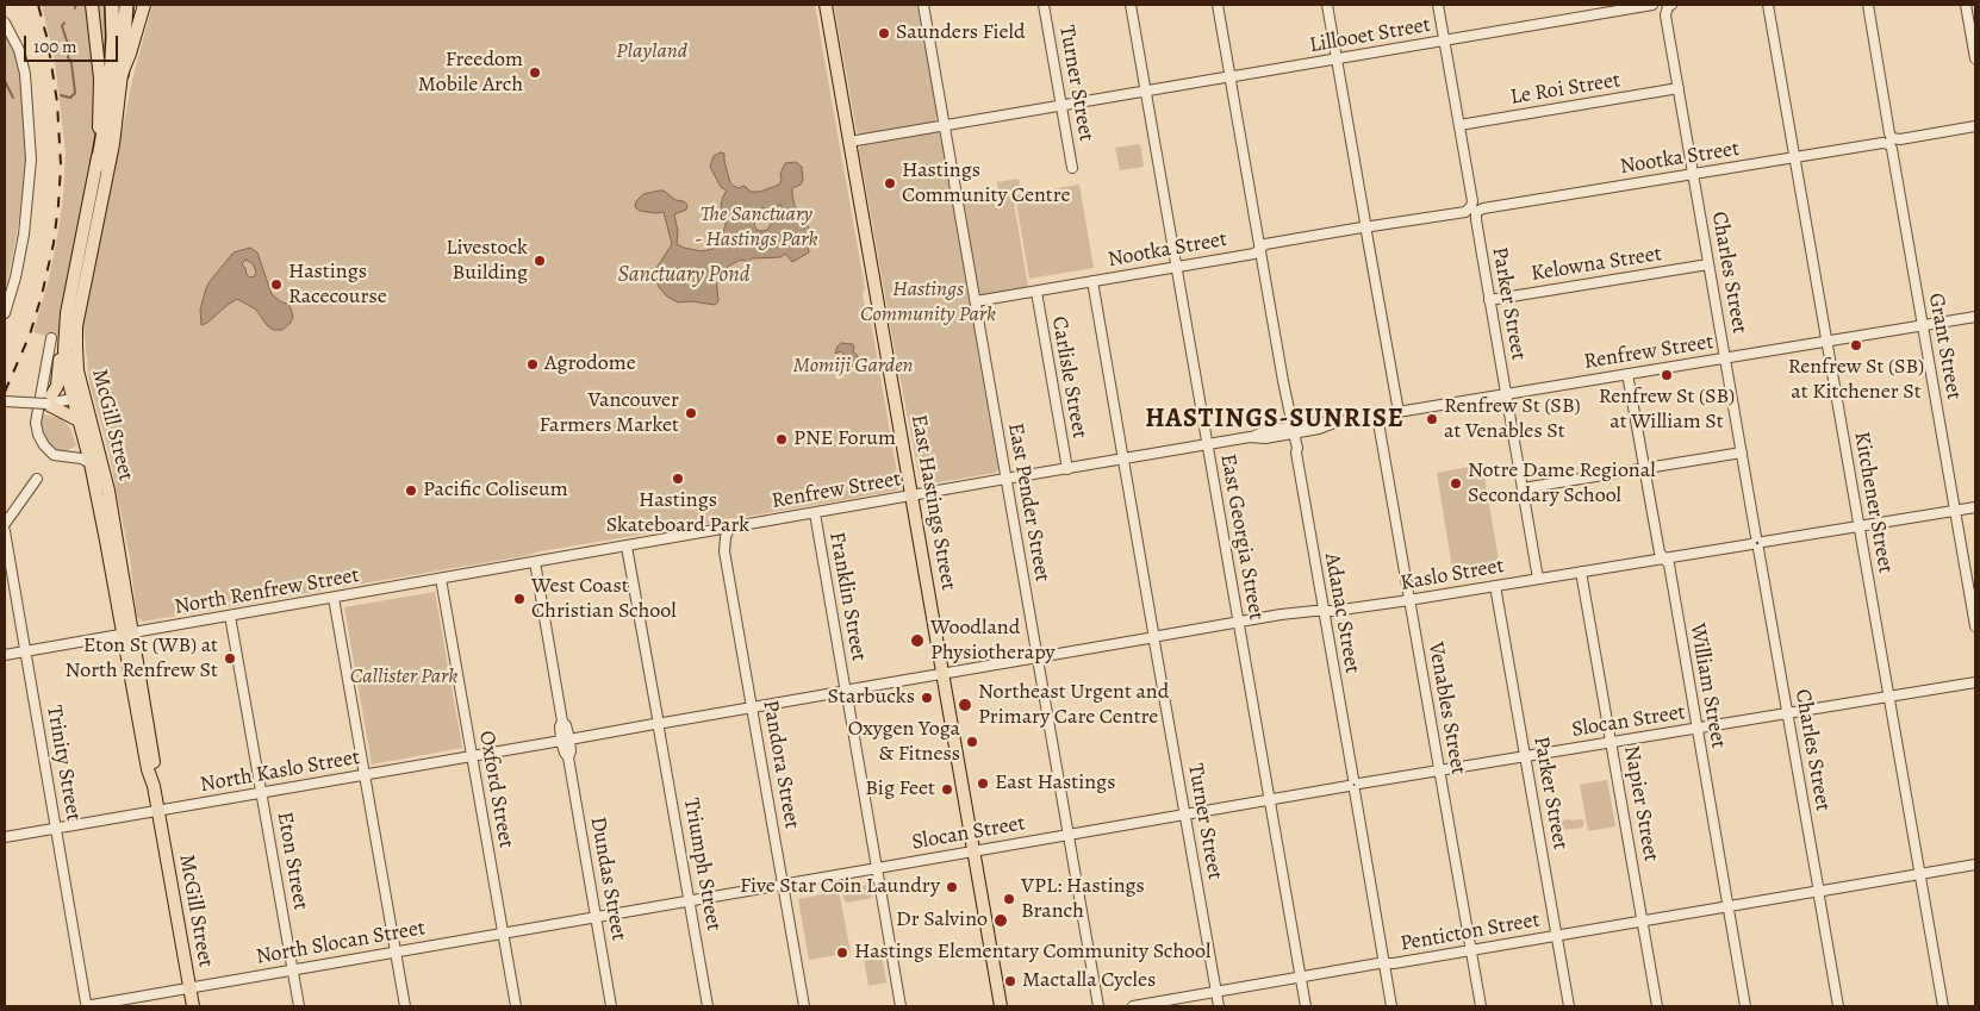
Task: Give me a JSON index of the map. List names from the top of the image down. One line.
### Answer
{"streets":{"main road":["McGill Street","East Hastings Street"],"street":["Lillooet Street","Turner Street","Le Roi Street","Nootka Street","Kelowna Street","Charles Street","Parker Street","Grant Street","Renfrew Street","Carlisle Street","East Pender Street","Kitchener Street","East Georgia Street","Kaslo Street","North Renfrew Street","Franklin Street","Adanac Street","William Street","Venables Street","Slocan Street","Trinity Street","Pandora Street","North Kaslo Street","Oxford Street","Napier Street","Eton Street","Triumph Street","Dundas Street","Penticton Street","North Slocan Street"]},"crossings":[["Lillooet Street","Turner Street"],["Lillooet Street","Charles Street"],["Lillooet Street","Parker Street"],["Lillooet Street","East Hastings Street"],["Lillooet Street","East Pender Street"],["Lillooet Street","East Georgia Street"],["Lillooet Street","Adanac Street"],["Turner Street","Nootka Street"],["Turner Street","Renfrew Street"],["Turner Street","Kaslo Street"],["Turner Street","Slocan Street"],["Turner Street","Penticton Street"],["Le Roi Street","Charles Street"],["Le Roi Street","Parker Street"],["Nootka Street","Charles Street"],["Nootka Street","Parker Street"],["Nootka Street","Grant Street"],["Nootka Street","Carlisle Street"],["Nootka Street","East Pender Street"],["Nootka Street","Kitchener Street"],["Nootka Street","East Georgia Street"],["Nootka Street","Adanac Street"],["Kelowna Street","Charles Street"],["Kelowna Street","Parker Street"],["Charles Street","Renfrew Street"],["Charles Street","Kaslo Street"],["Charles Street","Slocan Street"],["Charles Street","Penticton Street"],["Parker Street","Renfrew Street"],["Parker Street","Kaslo Street"],["Parker Street","Slocan Street"],["Parker Street","Penticton Street"],["Grant Street","Renfrew Street"],["Grant Street","Kaslo Street"],["Renfrew Street","Carlisle Street"],["Renfrew Street","East Hastings Street"],["Renfrew Street","East Pender Street"],["Renfrew Street","Kitchener Street"],["Renfrew Street","East Georgia Street"],["Renfrew Street","North Renfrew Street"],["Renfrew Street","Franklin Street"],["Renfrew Street","Adanac Street"],["Renfrew Street","William Street"],["Renfrew Street","Venables Street"],["Renfrew Street","Pandora Street"],["Renfrew Street","Triumph Street"],["Renfrew Street","Dundas Street"],["McGill Street","North Renfrew Street"],["McGill Street","North Kaslo Street"],["McGill Street","North Slocan Street"],["East Hastings Street","Kaslo Street"],["East Hastings Street","Slocan Street"],["East Pender Street","Kaslo Street"],["East Pender Street","Slocan Street"],["Kitchener Street","Kaslo Street"],["Kitchener Street","Slocan Street"],["Kitchener Street","Penticton Street"],["East Georgia Street","Kaslo Street"],["East Georgia Street","Slocan Street"],["East Georgia Street","Penticton Street"],["Kaslo Street","Franklin Street"],["Kaslo Street","Adanac Street"],["Kaslo Street","William Street"],["Kaslo Street","Venables Street"],["Kaslo Street","Pandora Street"],["Kaslo Street","North Kaslo Street"],["Kaslo Street","Napier Street"],["Kaslo Street","Triumph Street"],["Kaslo Street","Dundas Street"],["North Renfrew Street","Trinity Street"],["North Renfrew Street","Oxford Street"],["North Renfrew Street","Eton Street"],["North Renfrew Street","Dundas Street"],["Franklin Street","Slocan Street"],["Adanac Street","Slocan Street"],["Adanac Street","Penticton Street"],["William Street","Slocan Street"],["William Street","Penticton Street"],["Venables Street","Slocan Street"],["Venables Street","Penticton Street"],["Slocan Street","Pandora Street"],["Slocan Street","Napier Street"],["Slocan Street","Triumph Street"],["Slocan Street","Dundas Street"],["Slocan Street","North Slocan Street"],["Trinity Street","North Kaslo Street"],["Trinity Street","North Slocan Street"],["North Kaslo Street","Oxford Street"],["North Kaslo Street","Eton Street"],["North Kaslo Street","Dundas Street"],["Oxford Street","North Slocan Street"],["Napier Street","Penticton Street"],["Eton Street","North Slocan Street"],["Dundas Street","North Slocan Street"]],"districts":["HASTINGS-SUNRISE"],"water":["Sanctuary Pond"],"parks":["Playland","The Sanctuary - Hastings Park","Hastings Community Park","Momiji Garden","Callister Park"],"places":["Saunders Field","Freedom Mobile Arch","Hastings Community Centre","Livestock Building","Hastings Racecourse","Renfrew St (SB) at Kitchener St","Agrodome","Renfrew St (SB) at William St","Vancouver Farmers Market","Renfrew St (SB) at Venables St","PNE Forum","Hastings Skateboard Park","Notre Dame Regional Secondary School","Pacific Coliseum","West Coast Christian School","Woodland Physiotherapy","Eton St (WB) at North Renfrew St","Starbucks","Northeast Urgent and Primary Care Centre","Oxygen Yoga & Fitness","East Hastings","Big Feet","Five Star Coin Laundry","VPL: Hastings Branch","Dr Salvino","Hastings Elementary Community School","Mactalla Cycles"],"scale_bar":"100 m"}
